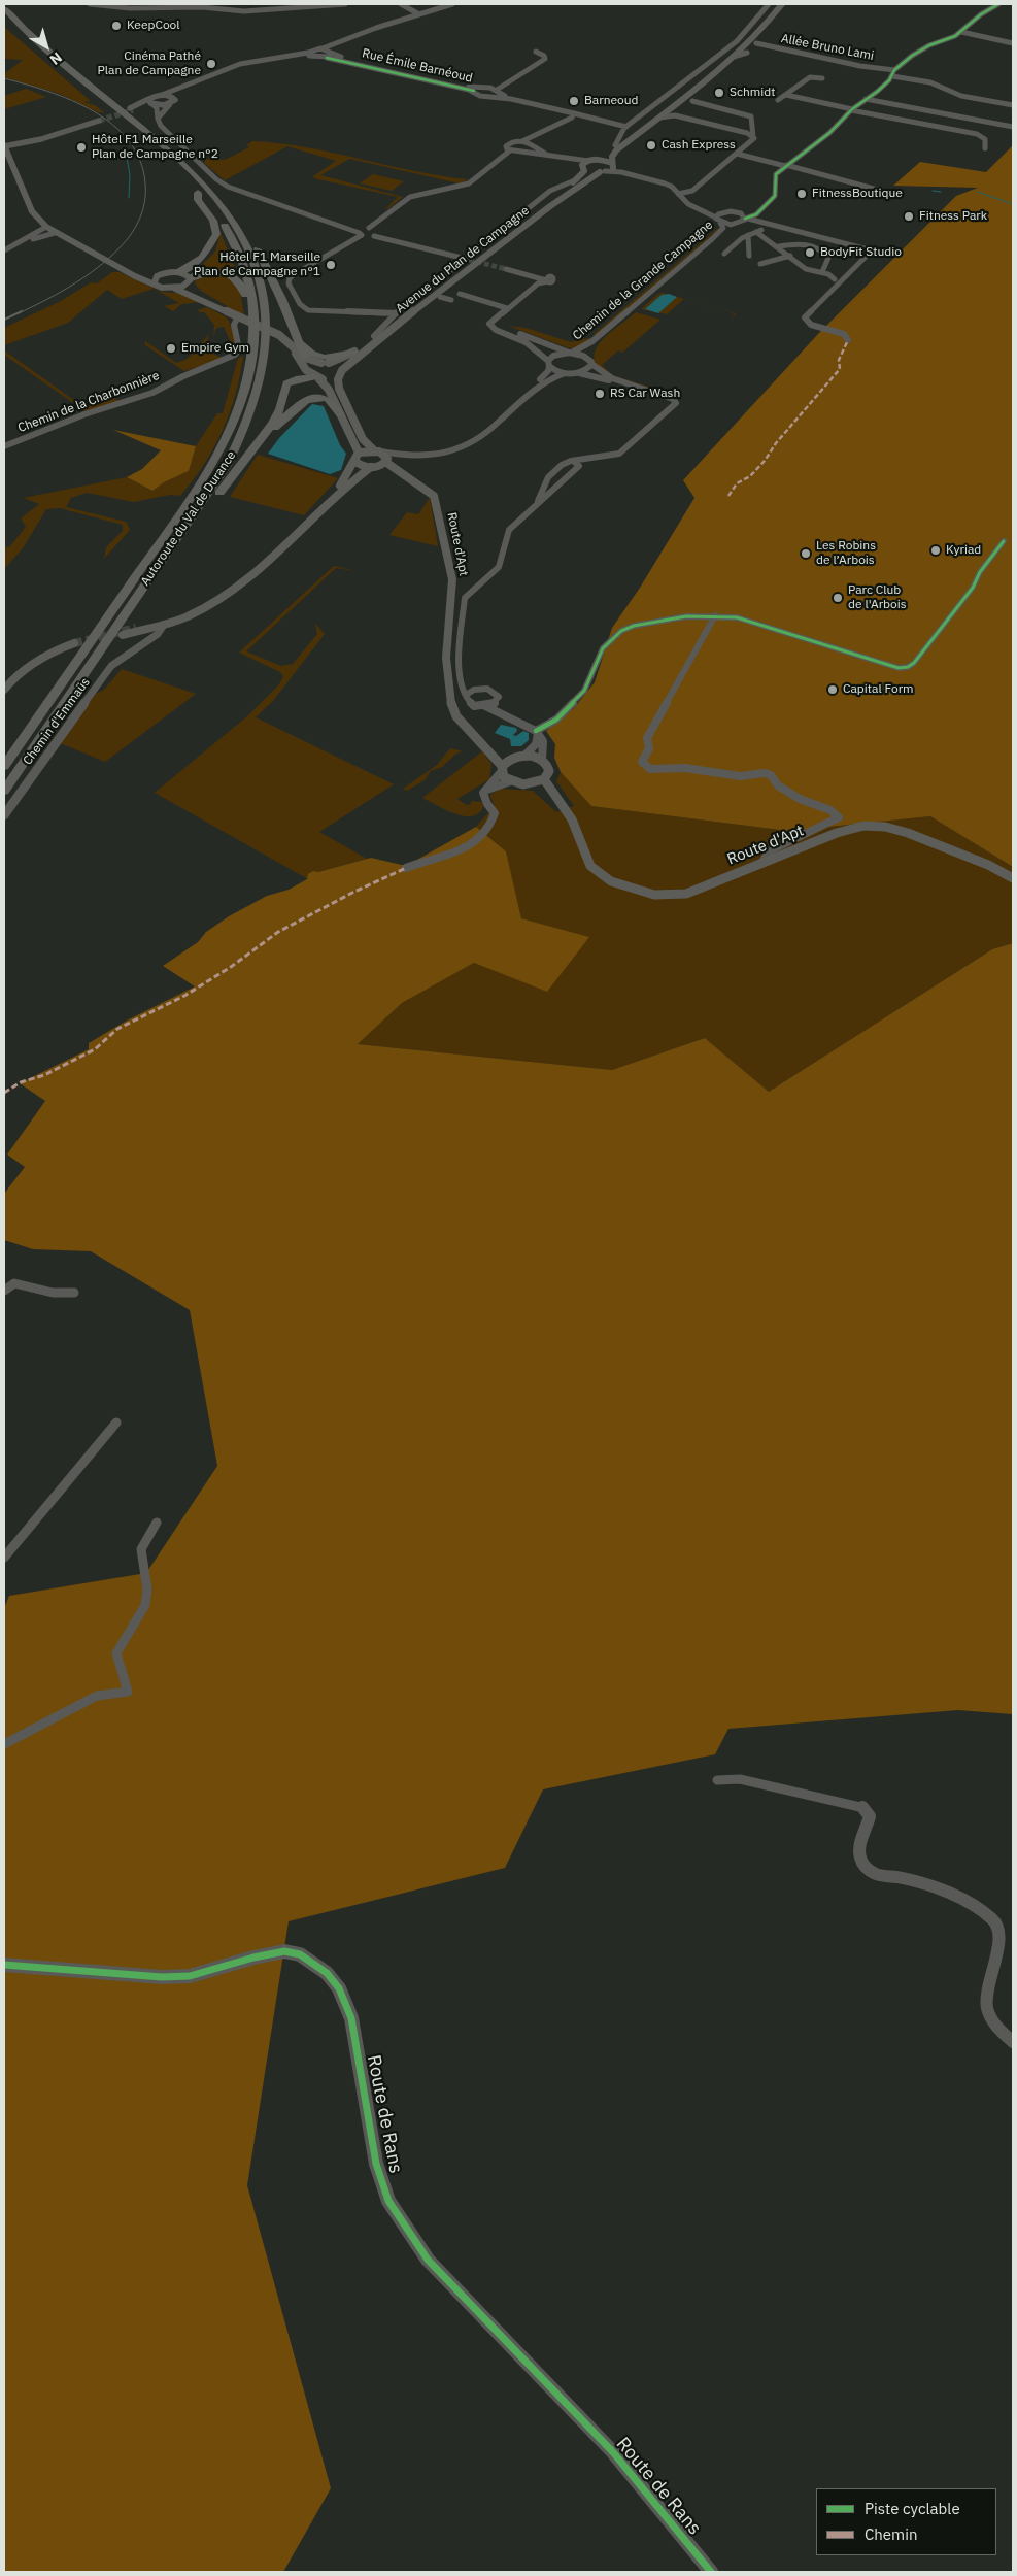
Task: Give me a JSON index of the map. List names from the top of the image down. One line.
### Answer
{"streets":{"highway":["Autoroute du Val de Durance"],"main road":["Avenue du Plan de Campagne","Route d'Apt"],"street":["Allée Bruno Lami","Rue Émile Barnéoud","Chemin de la Grande Campagne","Chemin de la Charbonnière","Chemin d'Emmaüs","Route de Rans"]},"crossings":[["Avenue du Plan de Campagne","Chemin de la Grande Campagne"],["Avenue du Plan de Campagne","Route d'Apt"]],"places":["KeepCool","Cinéma Pathé Plan de Campagne","Schmidt","Barneoud","Cash Express","Hôtel F1 Marseille Plan de Campagne n°2","FitnessBoutique","Fitness Park","BodyFit Studio","Hôtel F1 Marseille Plan de Campagne n°1","Empire Gym","RS Car Wash","Kyriad","Les Robins de l’Arbois","Parc Club de l'Arbois","Capital Form"],"legend":["Piste cyclable","Chemin"],"north":"bottom right"}
